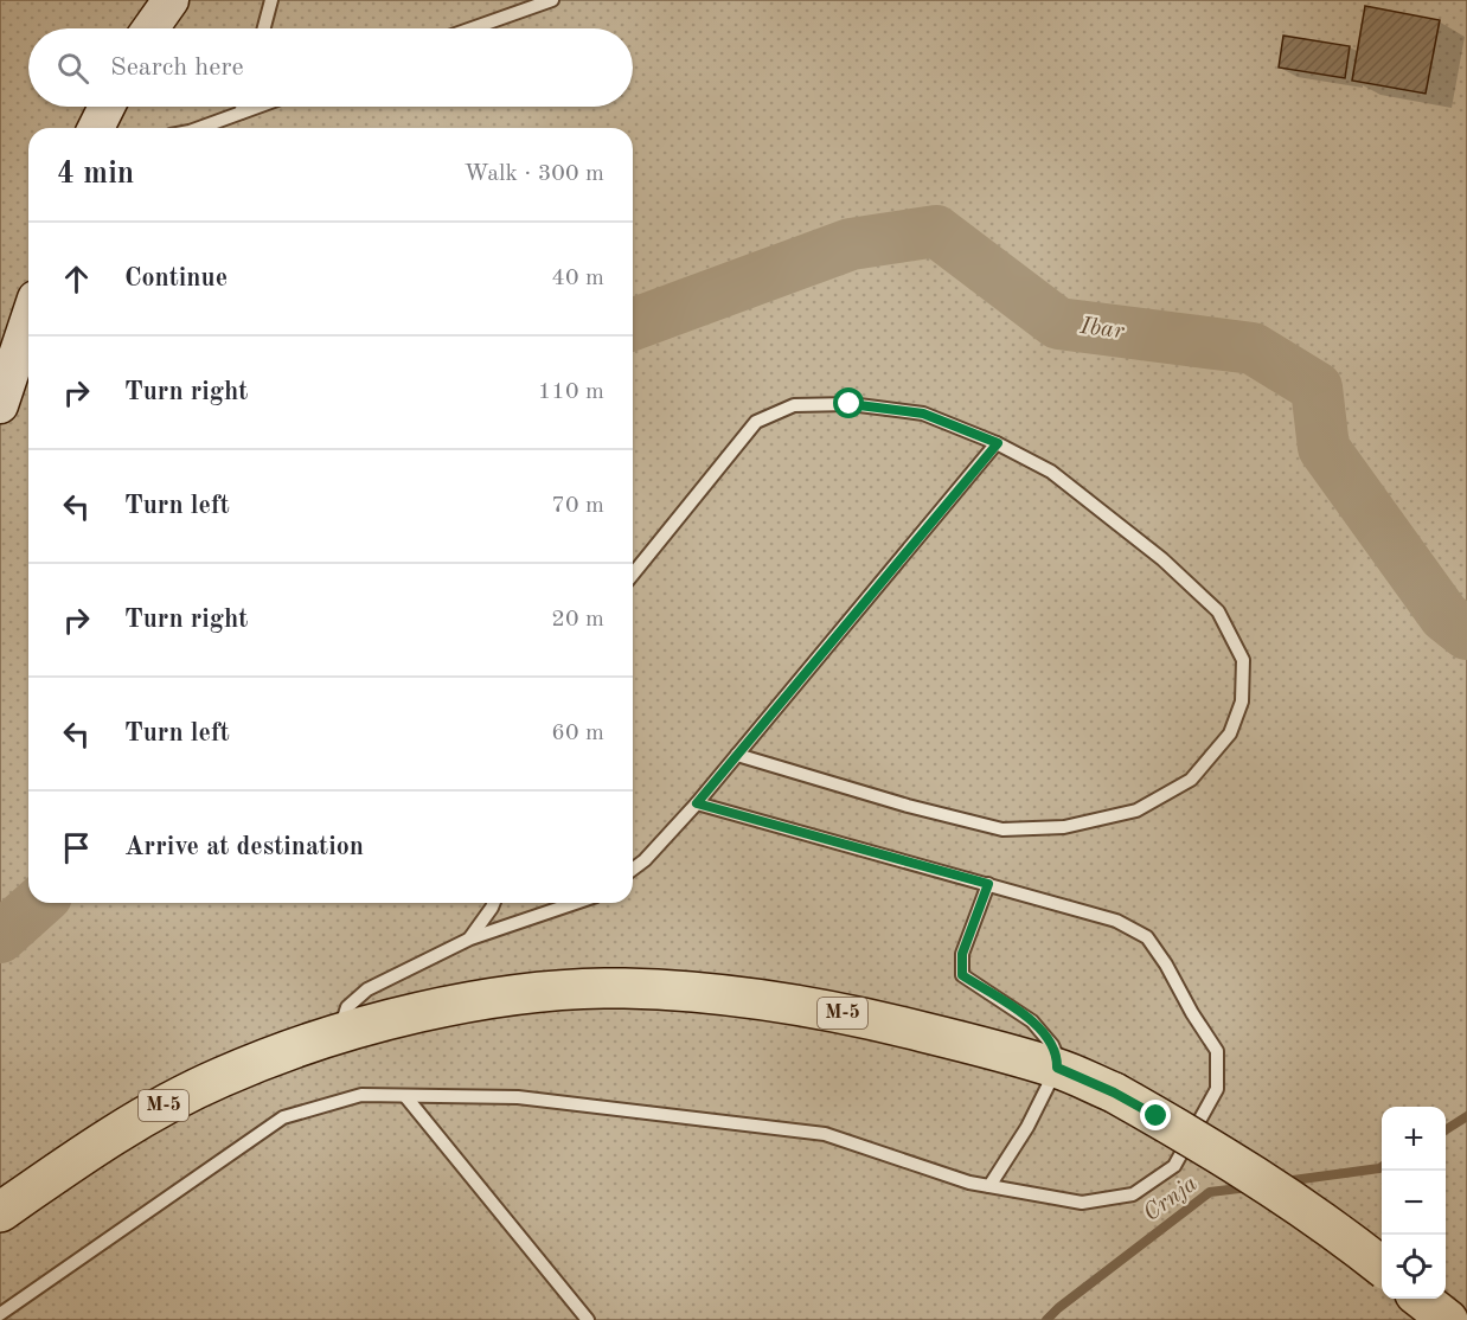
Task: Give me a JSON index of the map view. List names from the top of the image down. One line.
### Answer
{"streets":{"main road":["M-5"]},"water":["Ibar","Crnja"],"page":{"search":"Search here","heading":["4 min","Walk · 300 m"],"list":[["Continue","40 m"],["Turn right","110 m"],["Turn left","70 m"],["Turn right","20 m"],["Turn left","60 m"],"Arrive at destination"],"map_buttons":["+","−"]}}
